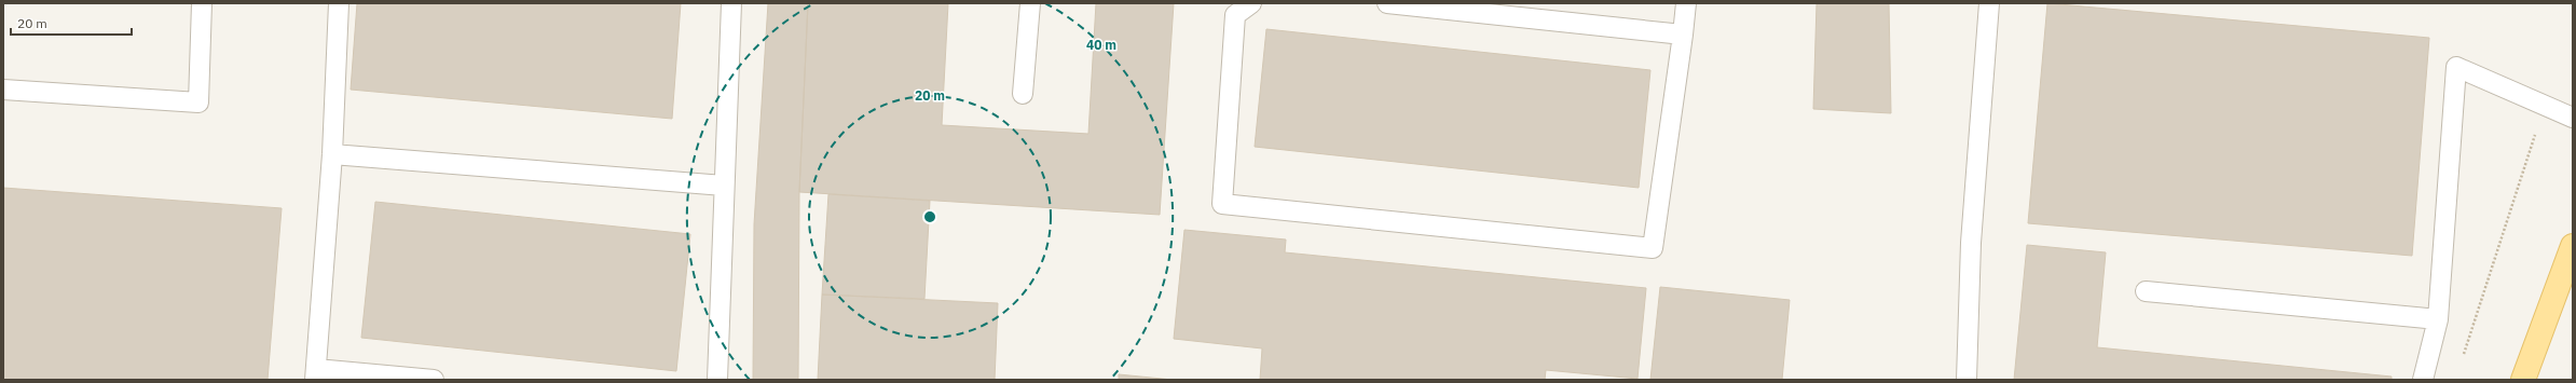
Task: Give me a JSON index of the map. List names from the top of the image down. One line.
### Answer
{"scale_bar":"20 m","rings":["40 m","20 m"]}
